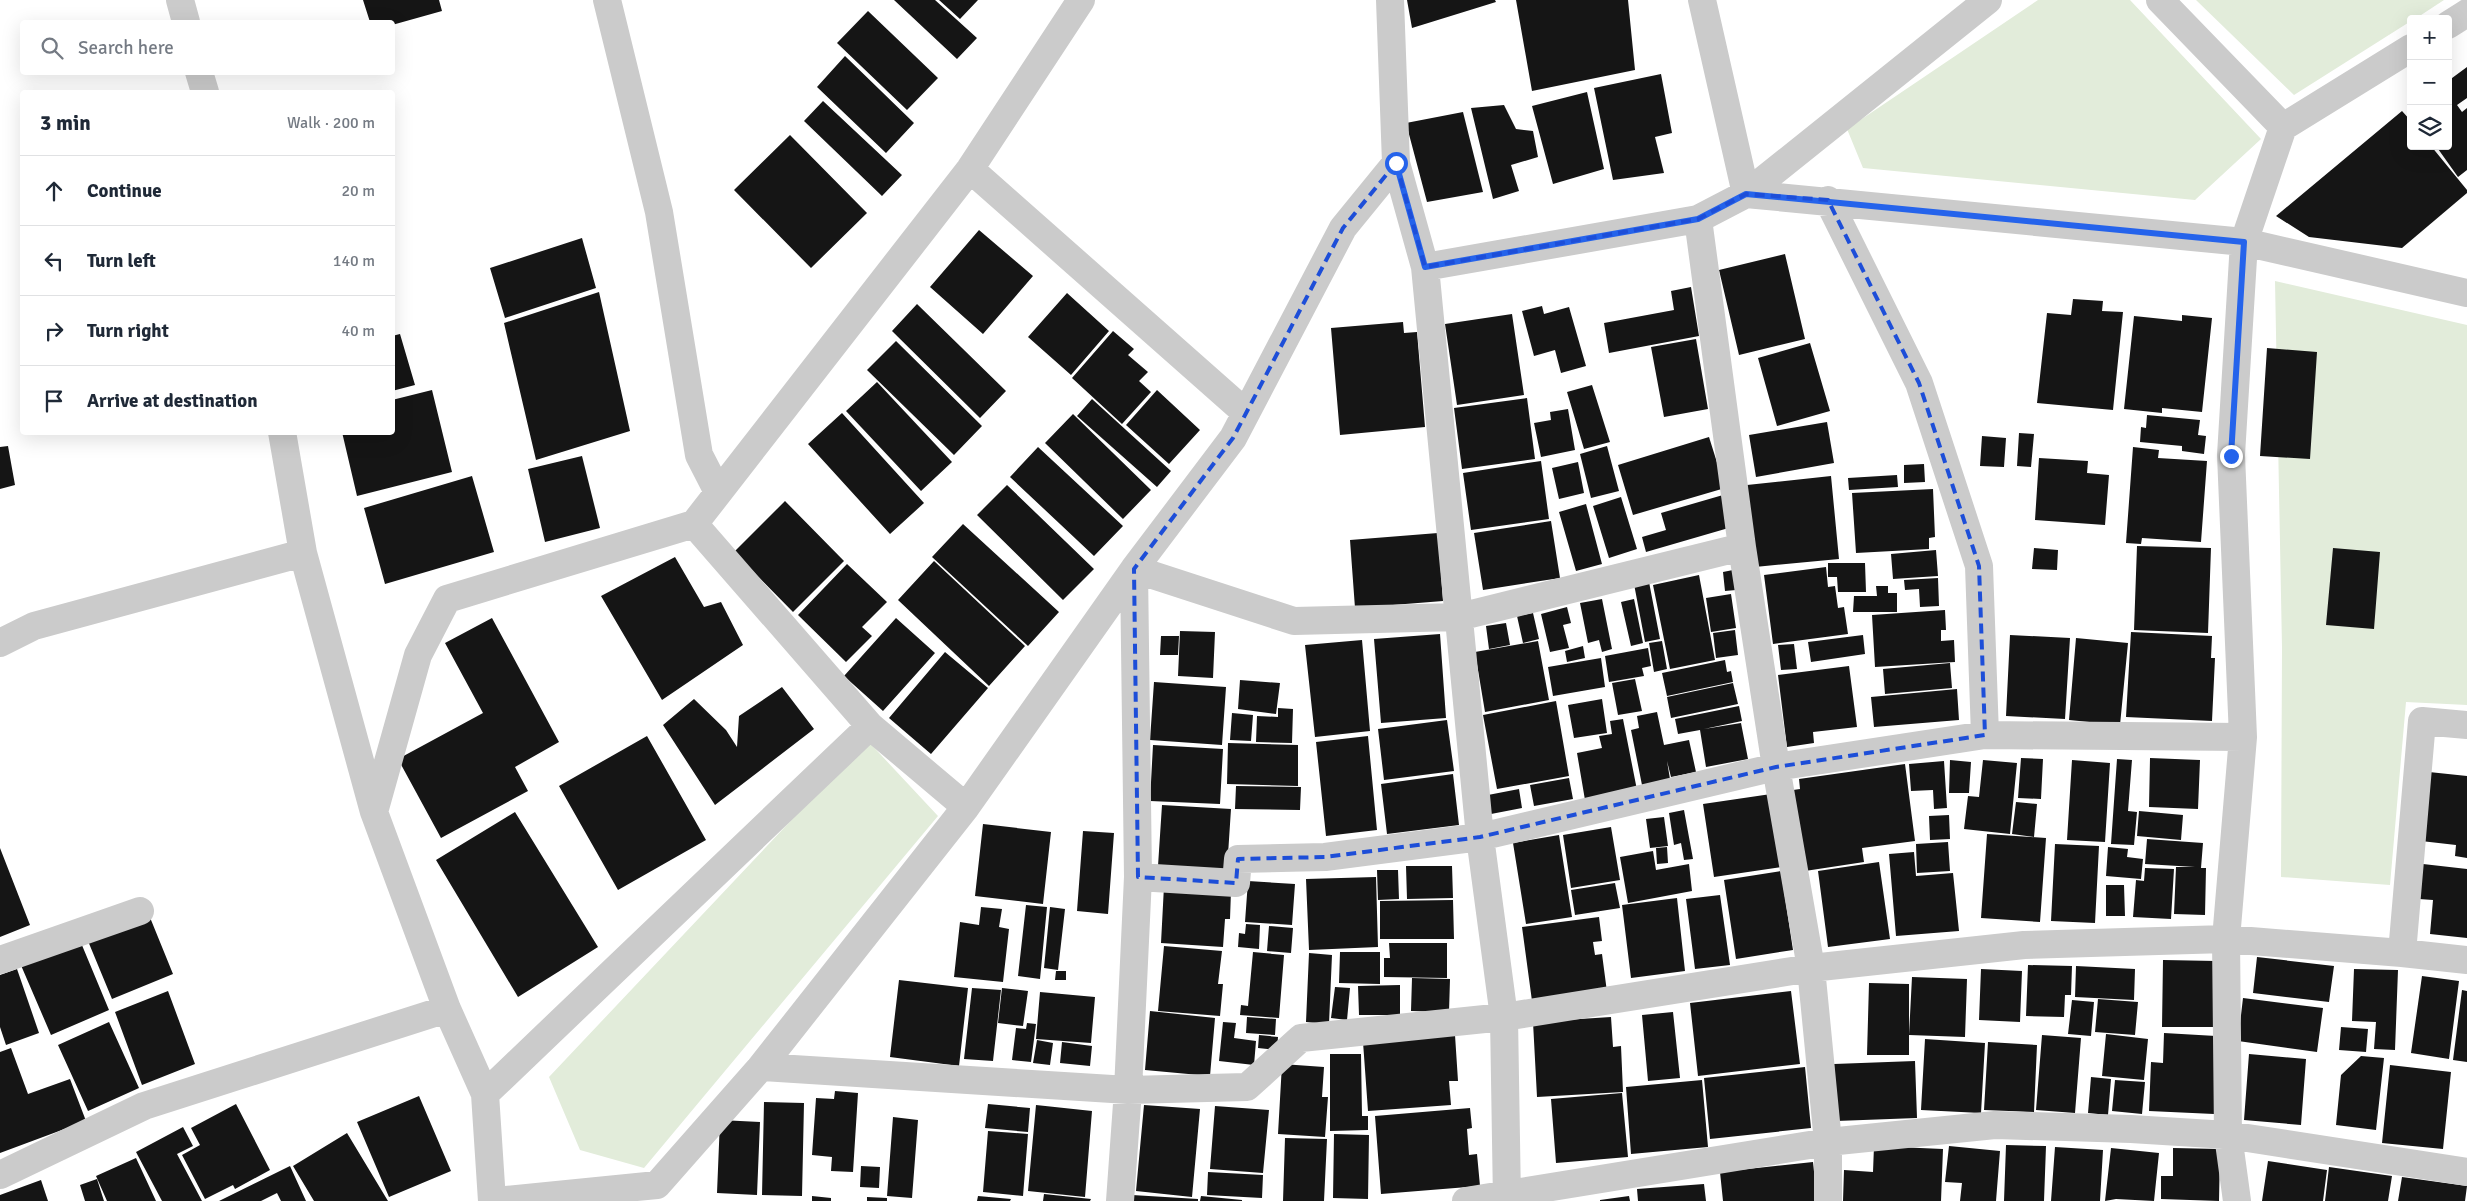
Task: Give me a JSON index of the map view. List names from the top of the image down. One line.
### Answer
{"page":{"map_buttons":["+","−"],"search":"Search here","heading":["3 min","Walk · 200 m"],"list":[["Continue","20 m"],["Turn left","140 m"],["Turn right","40 m"],"Arrive at destination"]}}
